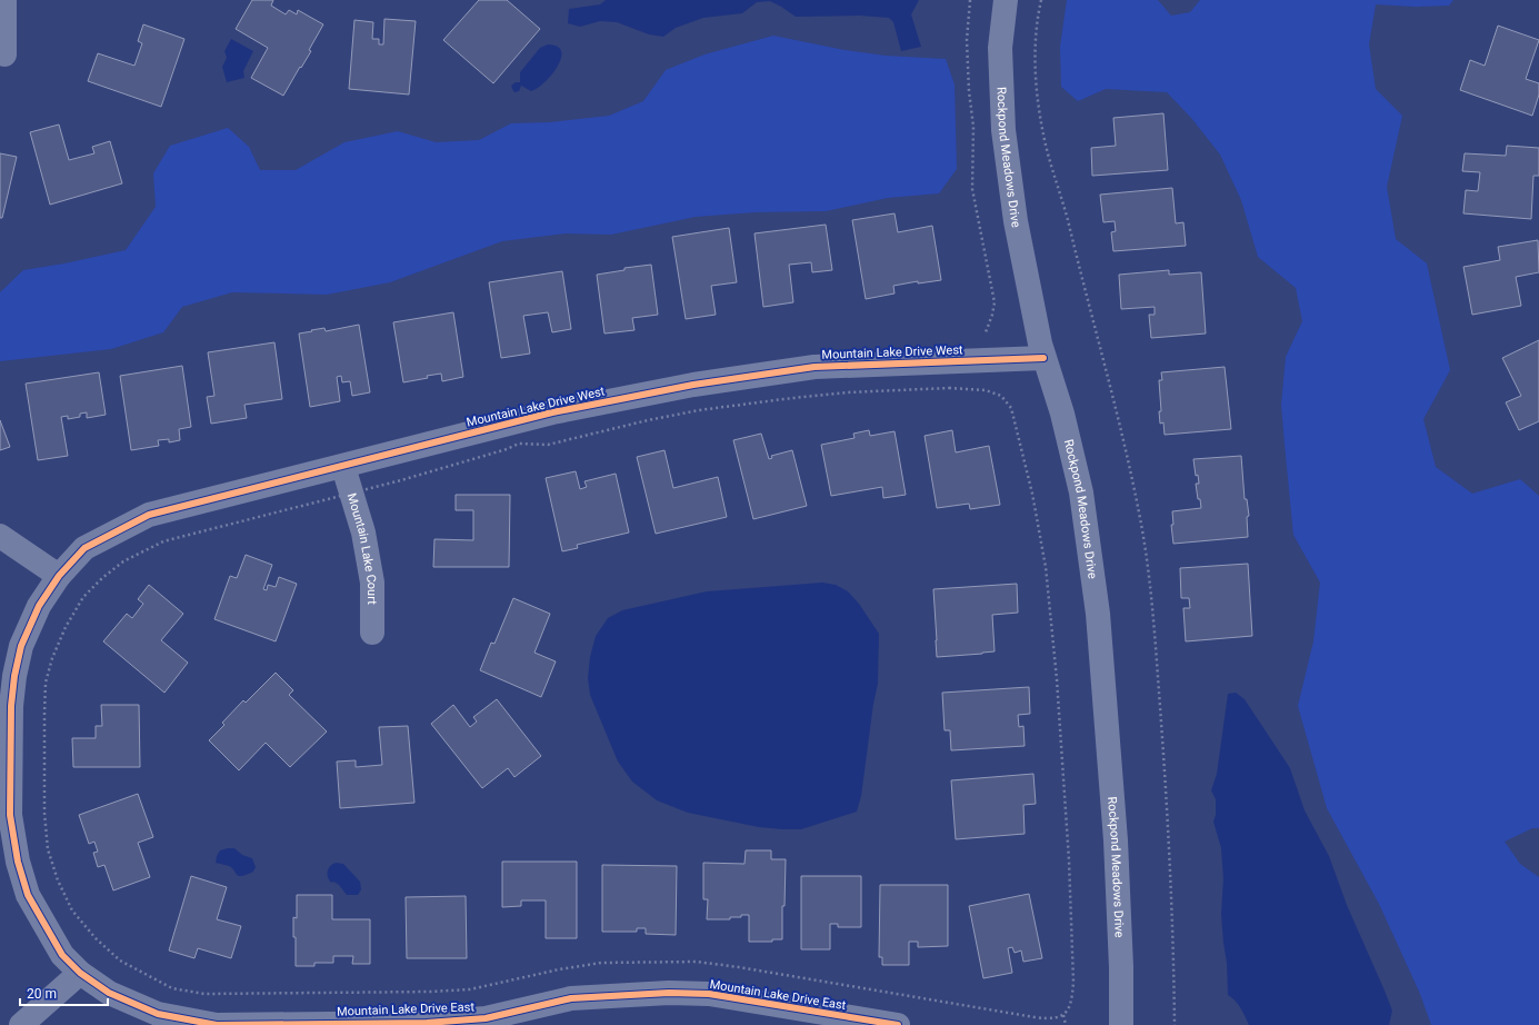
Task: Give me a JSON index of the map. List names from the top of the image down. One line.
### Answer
{"streets":{"street":["Rockpond Meadows Drive","Mountain Lake Drive West","Mountain Lake Court","Mountain Lake Drive East"]},"crossings":[["Rockpond Meadows Drive","Mountain Lake Drive West"],["Mountain Lake Drive West","Mountain Lake Court"],["Mountain Lake Drive West","Mountain Lake Drive East"]],"scale_bar":"20 m"}
